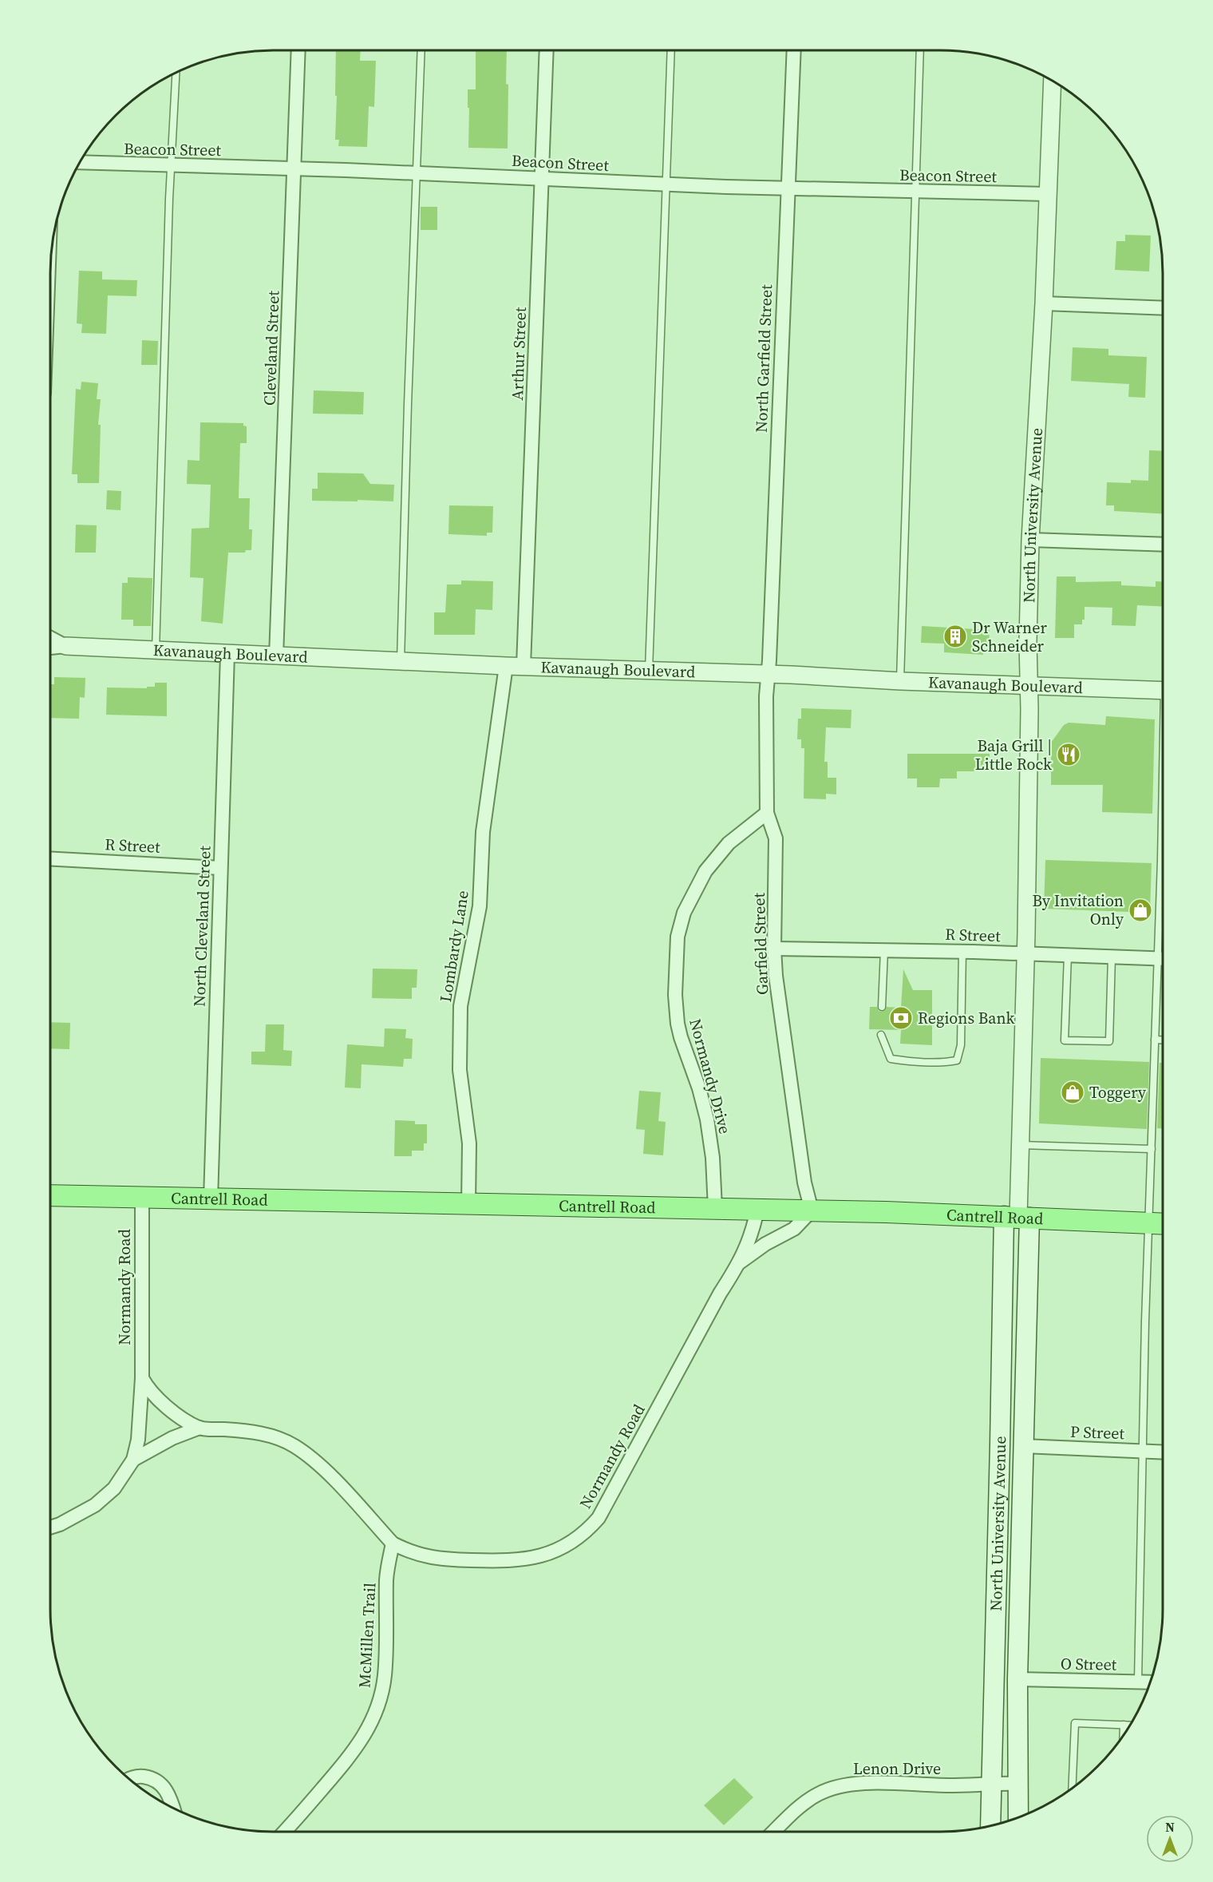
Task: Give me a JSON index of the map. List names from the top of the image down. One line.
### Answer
{"streets":{"main road":["North University Avenue","Cantrell Road"],"street":["Beacon Street","Cleveland Street","Arthur Street","North Garfield Street","Kavanaugh Boulevard","R Street","North Cleveland Street","Garfield Street","Lombardy Lane","Normandy Drive","Normandy Road","P Street","McMillen Trail","O Street","Lenon Drive"]},"crossings":[["Beacon Street","Cleveland Street"],["Beacon Street","Arthur Street"],["Beacon Street","North Garfield Street"],["Beacon Street","North University Avenue"],["Cleveland Street","Kavanaugh Boulevard"],["Arthur Street","Kavanaugh Boulevard"],["North Garfield Street","Kavanaugh Boulevard"],["North Garfield Street","Garfield Street"],["North University Avenue","Kavanaugh Boulevard"],["North University Avenue","R Street"],["North University Avenue","Cantrell Road"],["North University Avenue","P Street"],["North University Avenue","O Street"],["North University Avenue","Lenon Drive"],["Kavanaugh Boulevard","North Cleveland Street"],["Kavanaugh Boulevard","Garfield Street"],["Kavanaugh Boulevard","Lombardy Lane"],["R Street","North Cleveland Street"],["R Street","Garfield Street"],["North Cleveland Street","Cantrell Road"],["Garfield Street","Normandy Drive"],["Garfield Street","Cantrell Road"],["Garfield Street","Normandy Road"],["Lombardy Lane","Cantrell Road"],["Normandy Drive","Cantrell Road"],["Cantrell Road","Normandy Road"],["Normandy Road","McMillen Trail"]],"places":{"building":["Dr Warner Schneider"],"restaurant":["Baja Grill | Little Rock"],"shop":["By Invitation Only","Toggery"],"bank":["Regions Bank"]},"north":"top"}
